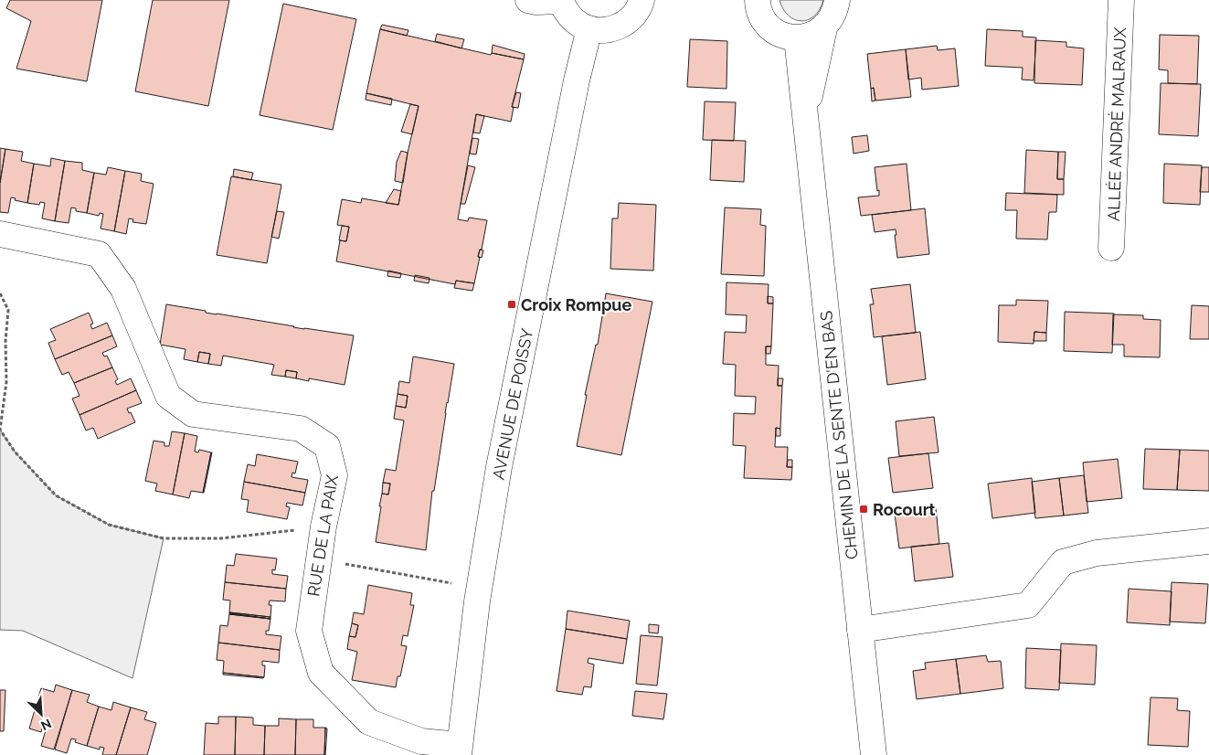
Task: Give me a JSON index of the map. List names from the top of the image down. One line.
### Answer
{"streets":{"street":["ALLÉE ANDRÉ MALRAUX","AVENUE DE POISSY","CHEMIN DE LA SENTE D'EN BAS","RUE DE LA PAIX"]},"crossings":[["AVENUE DE POISSY","RUE DE LA PAIX"]],"places":{"transit":["Croix Rompue","Rocourt"]},"north":"bottom right"}
